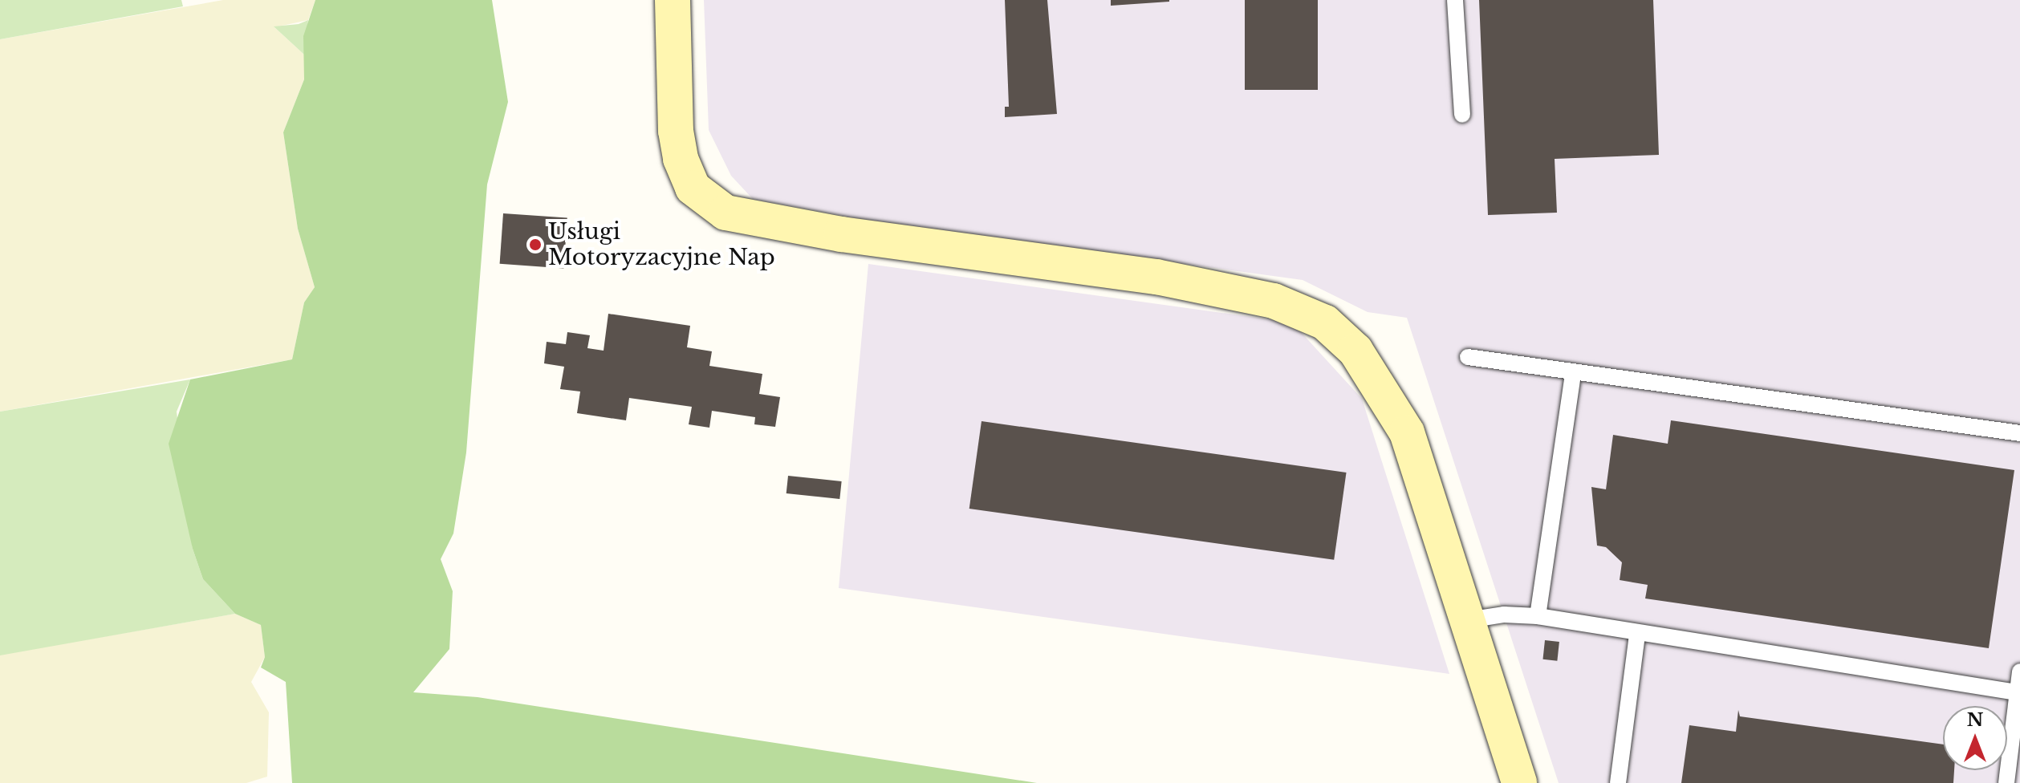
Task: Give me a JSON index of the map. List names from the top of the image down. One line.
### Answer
{"places":["Usługi Motoryzacyjne Nap"],"north":"top"}
